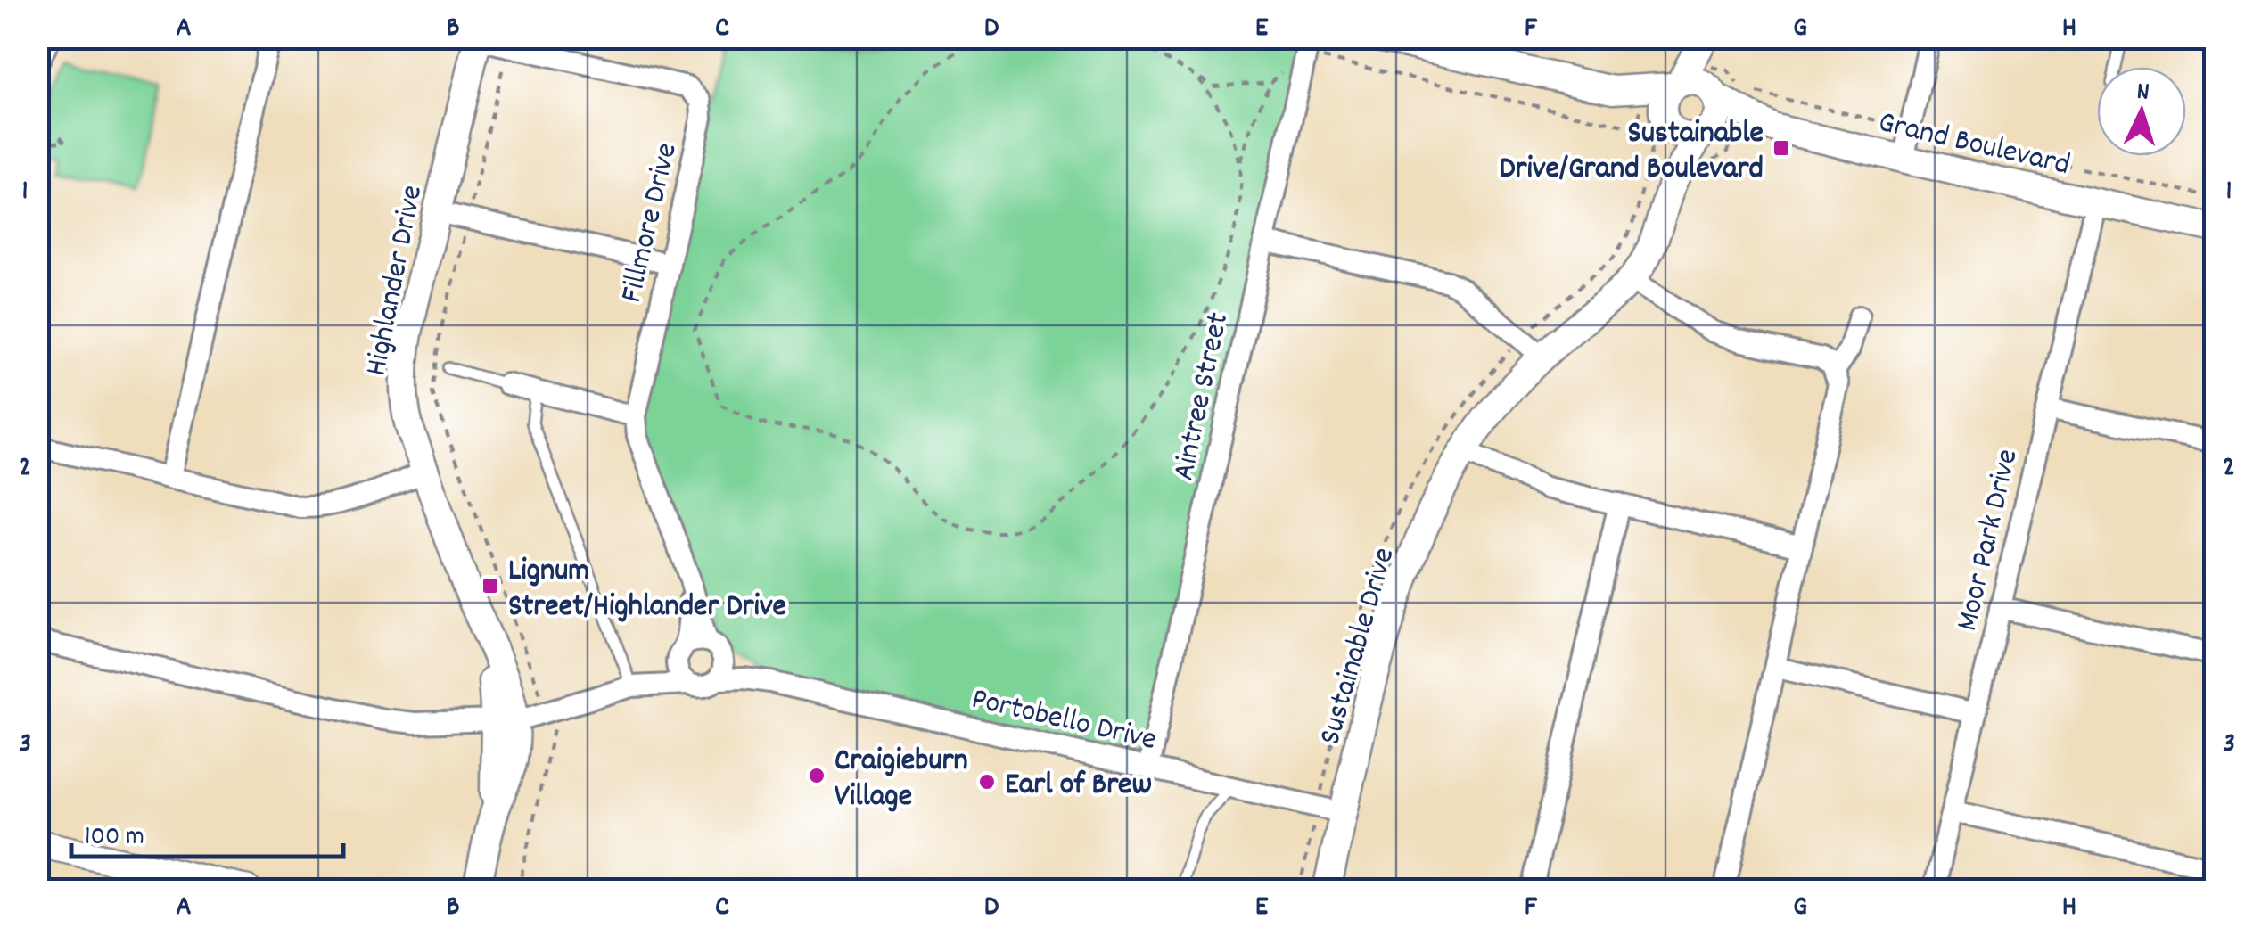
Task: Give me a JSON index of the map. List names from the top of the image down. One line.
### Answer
{"streets":{"street":["Grand Boulevard","Fillmore Drive","Highlander Drive","Aintree Street","Moor Park Drive","Sustainable Drive","Portobello Drive"]},"crossings":[["Grand Boulevard","Moor Park Drive"],["Grand Boulevard","Sustainable Drive"],["Fillmore Drive","Highlander Drive"],["Fillmore Drive","Portobello Drive"],["Aintree Street","Portobello Drive"],["Sustainable Drive","Portobello Drive"]],"places":{"transit":["Sustainable Drive/Grand Boulevard","Lignum Street/Highlander Drive"],"other":["Craigieburn Village","Earl of Brew"]},"scale_bar":"100 m","north":"top","grid":{"columns":["A","B","C","D","E","F","G","H"],"rows":["1","2","3"]}}
